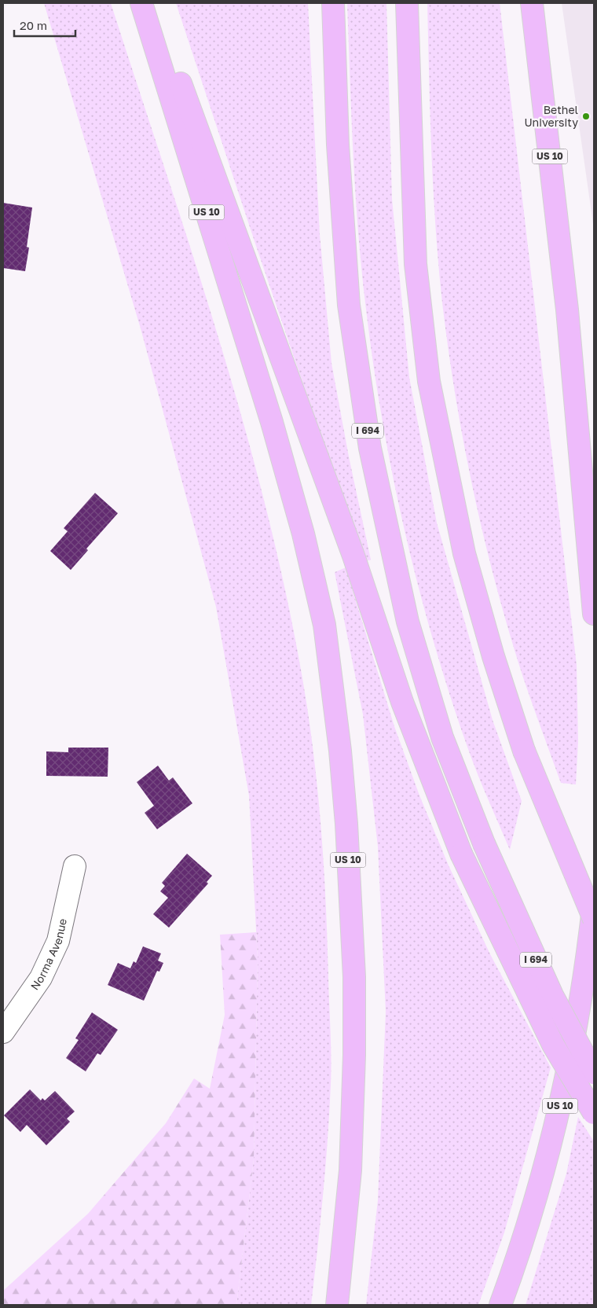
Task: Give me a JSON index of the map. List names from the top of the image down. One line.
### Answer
{"streets":{"highway":["US 10","I 694"],"street":["Norma Avenue"]},"places":["Bethel University"],"scale_bar":"20 m"}
